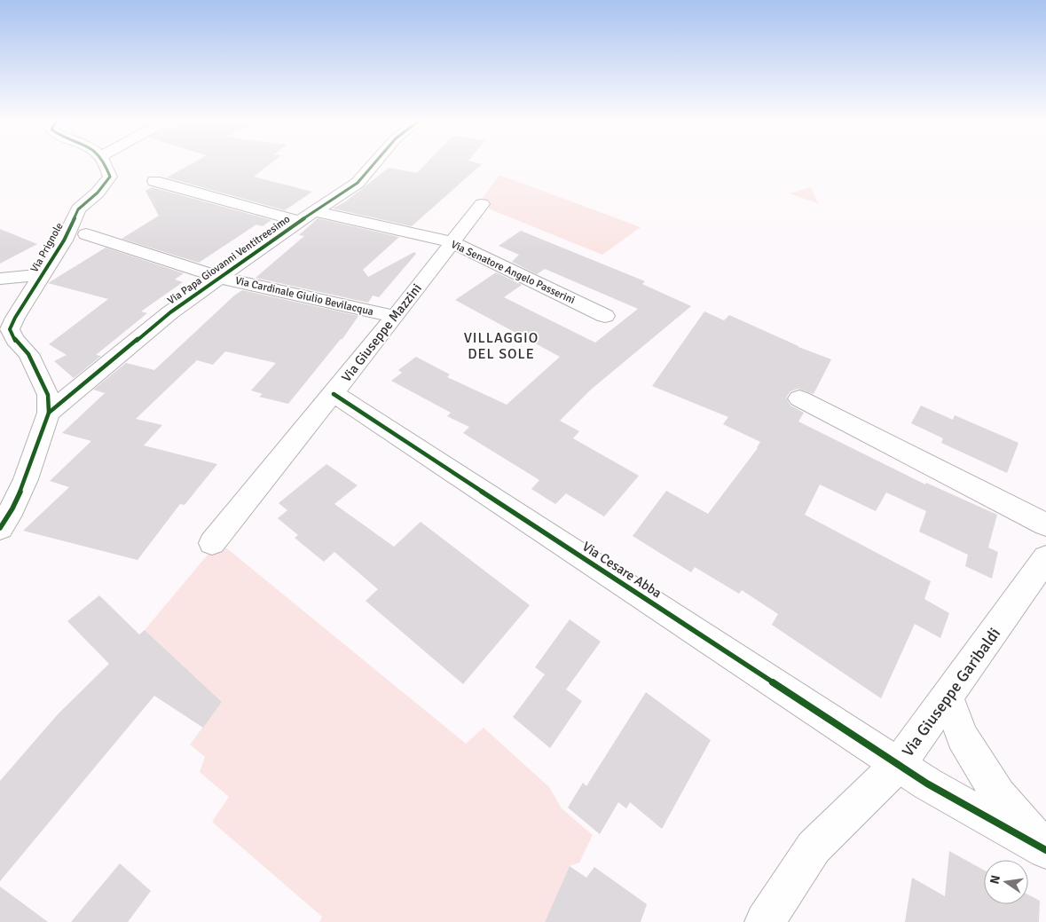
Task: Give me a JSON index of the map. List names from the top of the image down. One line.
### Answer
{"streets":{"street":["Via Prignole","Via Papa Giovanni Ventitreesimo","Via Senatore Angelo Passerini","Via Cardinale Giulio Bevilacqua","Via Giuseppe Mazzini","Via Cesare Abba","Via Giuseppe Garibaldi"]},"crossings":[["Via Prignole","Via Papa Giovanni Ventitreesimo"],["Via Papa Giovanni Ventitreesimo","Via Senatore Angelo Passerini"],["Via Papa Giovanni Ventitreesimo","Via Cardinale Giulio Bevilacqua"],["Via Senatore Angelo Passerini","Via Giuseppe Mazzini"],["Via Cardinale Giulio Bevilacqua","Via Giuseppe Mazzini"],["Via Giuseppe Mazzini","Via Cesare Abba"],["Via Cesare Abba","Via Giuseppe Garibaldi"]],"districts":["VILLAGGIO DEL SOLE"],"north":"left"}
